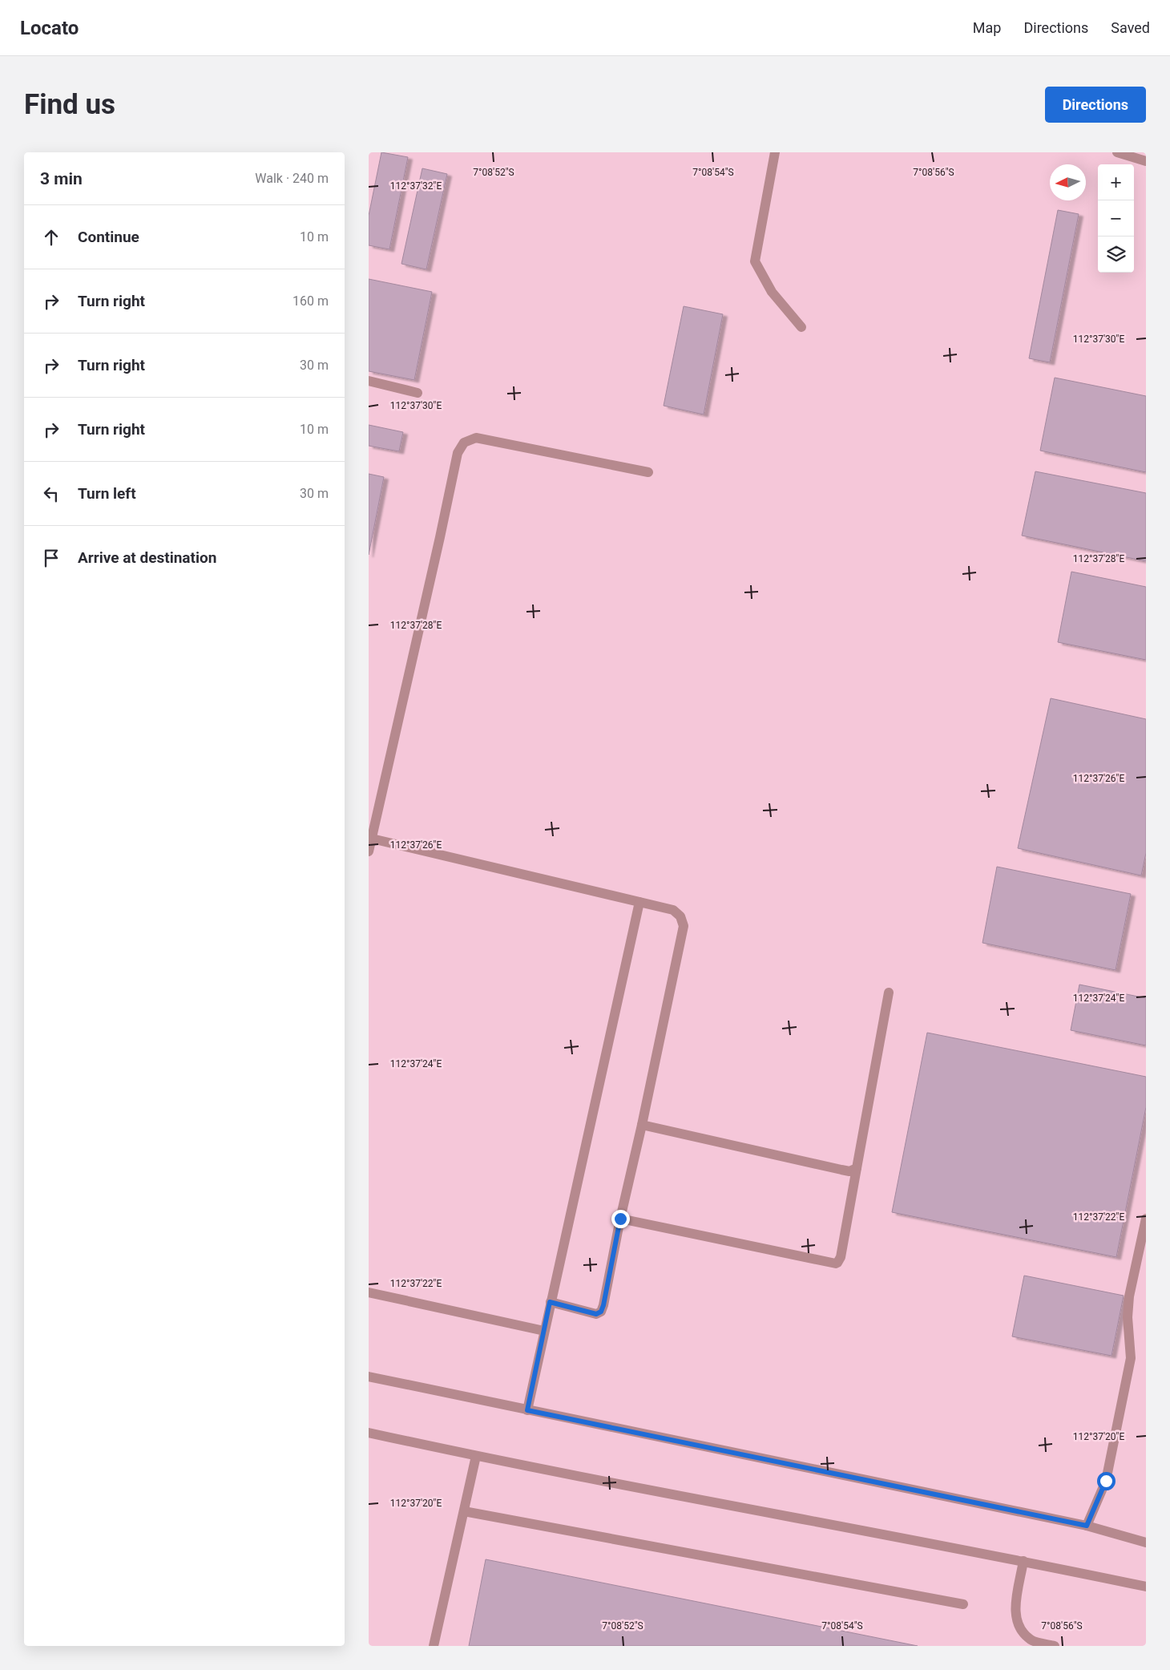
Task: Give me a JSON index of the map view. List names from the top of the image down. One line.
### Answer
{"north":"left","page":{"header":"Locato","nav":["Map","Directions","Saved"],"buttons":"Directions","title":"Find us","heading":["3 min","Walk · 240 m"],"map_buttons":["+","−"],"list":[["Continue","10 m"],["Turn right","160 m"],["Turn right","30 m"],["Turn right","10 m"],["Turn left","30 m"],"Arrive at destination"]},"coordinates":["7°08'52\"S","7°08'54\"S","7°08'56\"S","112°37'32\"E","112°37'30\"E","112°37'28\"E","112°37'26\"E","112°37'24\"E","112°37'22\"E","112°37'20\"E"]}
